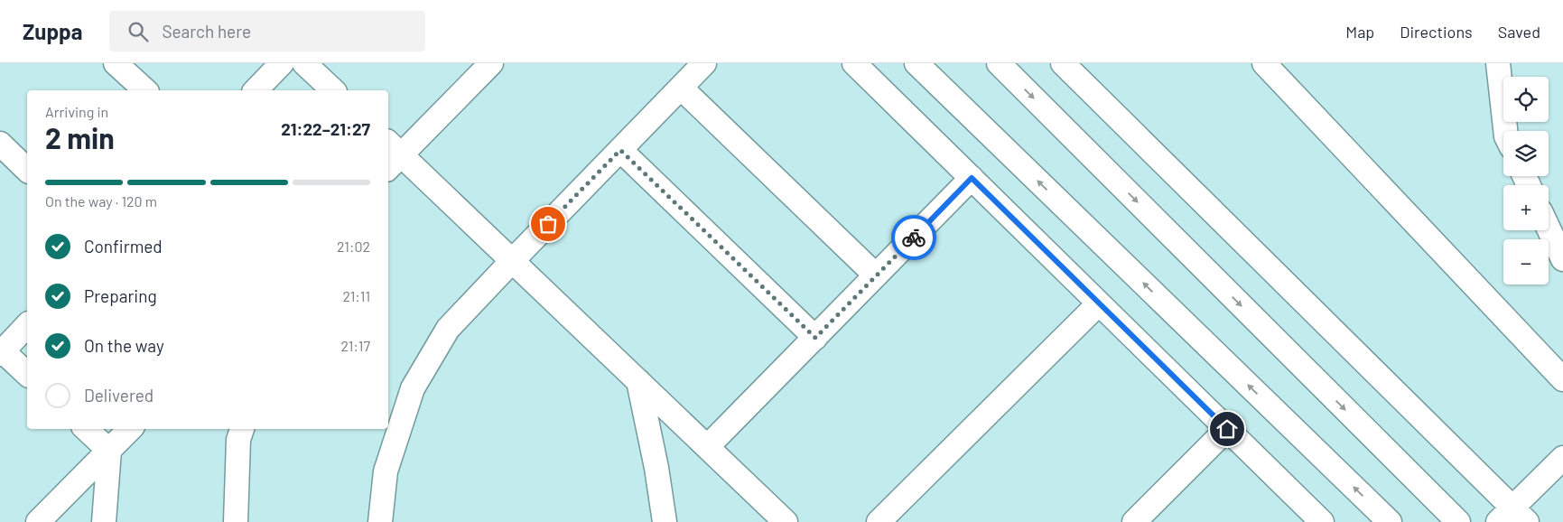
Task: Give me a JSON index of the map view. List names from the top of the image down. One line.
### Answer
{"page":{"header":"Zuppa","search":"Search here","nav":["Map","Directions","Saved"],"map_buttons":["+","−"],"heading":["2 min","Arriving in","21:22–21:27"],"bar":"On the way · 120 m","list":[["Confirmed","21:02"],["Preparing","21:11"],["On the way","21:17"],"Delivered"]}}
